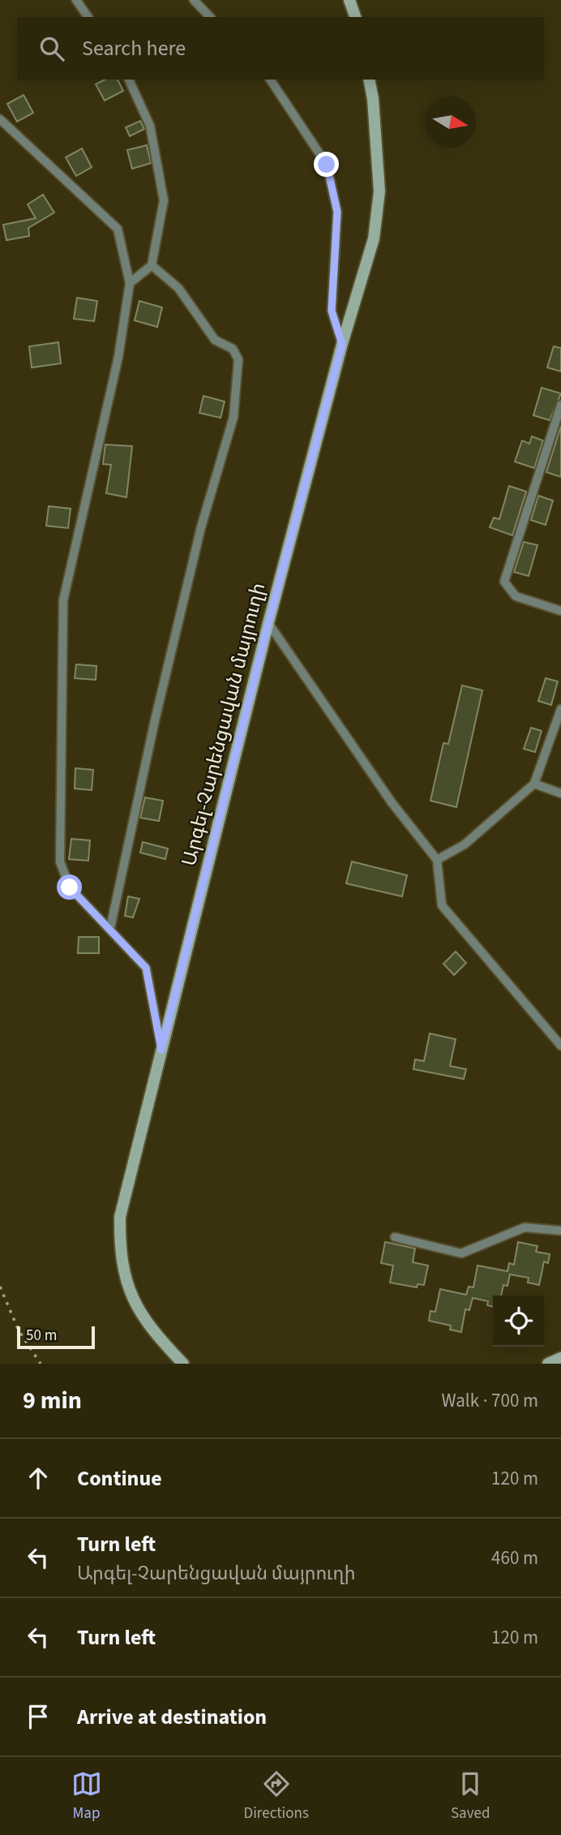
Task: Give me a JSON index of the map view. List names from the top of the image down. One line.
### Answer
{"streets":{"main road":["Արգել-Չարենցավան մայրուղի"]},"scale_bar":"50 m","north":"right","page":{"search":"Search here","scale":"50 m","heading":["9 min","Walk · 700 m"],"list":[["Continue","120 m"],["Turn left","Արգել-Չարենցավան մայրուղի","460 m"],["Turn left","120 m"],"Arrive at destination"],"nav":["Map","Directions","Saved"]}}
